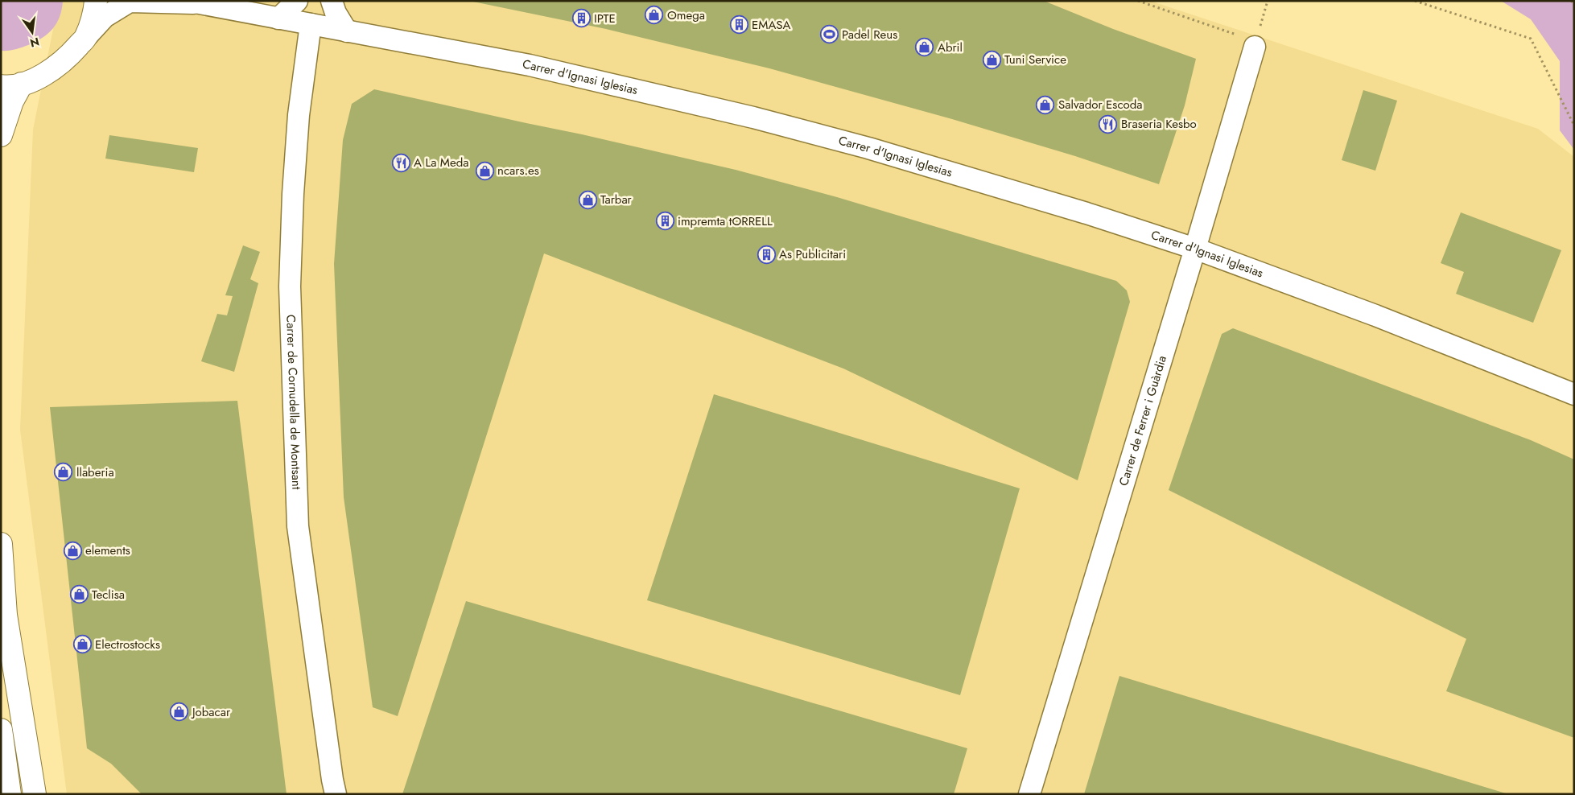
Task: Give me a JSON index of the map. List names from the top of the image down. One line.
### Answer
{"streets":{"street":["Carrer d'Ignasi Iglesias","Carrer de Cornudella de Montsant","Carrer de Ferrer i Guàrdia"]},"crossings":[["Carrer d'Ignasi Iglesias","Carrer de Cornudella de Montsant"],["Carrer d'Ignasi Iglesias","Carrer de Ferrer i Guàrdia"]],"places":{"shop":["Omega","Abril","Tuni Service","Salvador Escoda","ncars.es","Tarbar","llaberia","elements","Teclisa","Electrostocks","Jobacar"],"building":["IPTE","EMASA","impremta tORRELL","As Publicitari"],"sports":["Padel Reus"],"restaurant":["Braseria Kesbo","A La Meda"]},"north":"bottom"}
